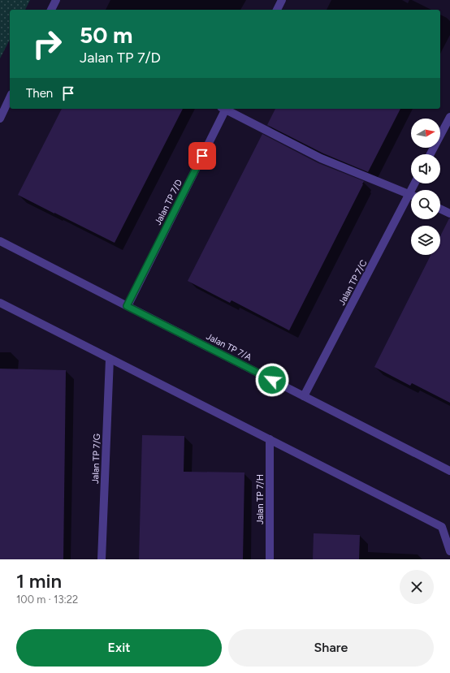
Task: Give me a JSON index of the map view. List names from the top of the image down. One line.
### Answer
{"streets":{"street":["Jalan TP 7/D","Jalan TP 7/C","Jalan TP 7/A","Jalan TP 7/G","Jalan TP 7/H"]},"crossings":[["Jalan TP 7/D","Jalan TP 7/A"],["Jalan TP 7/C","Jalan TP 7/A"]],"north":"right","page":{"turn":["50 m","Jalan TP 7/D"],"then":"Then","heading":["1 min","100 m · 13:22"],"buttons":["Exit","Share"]}}
